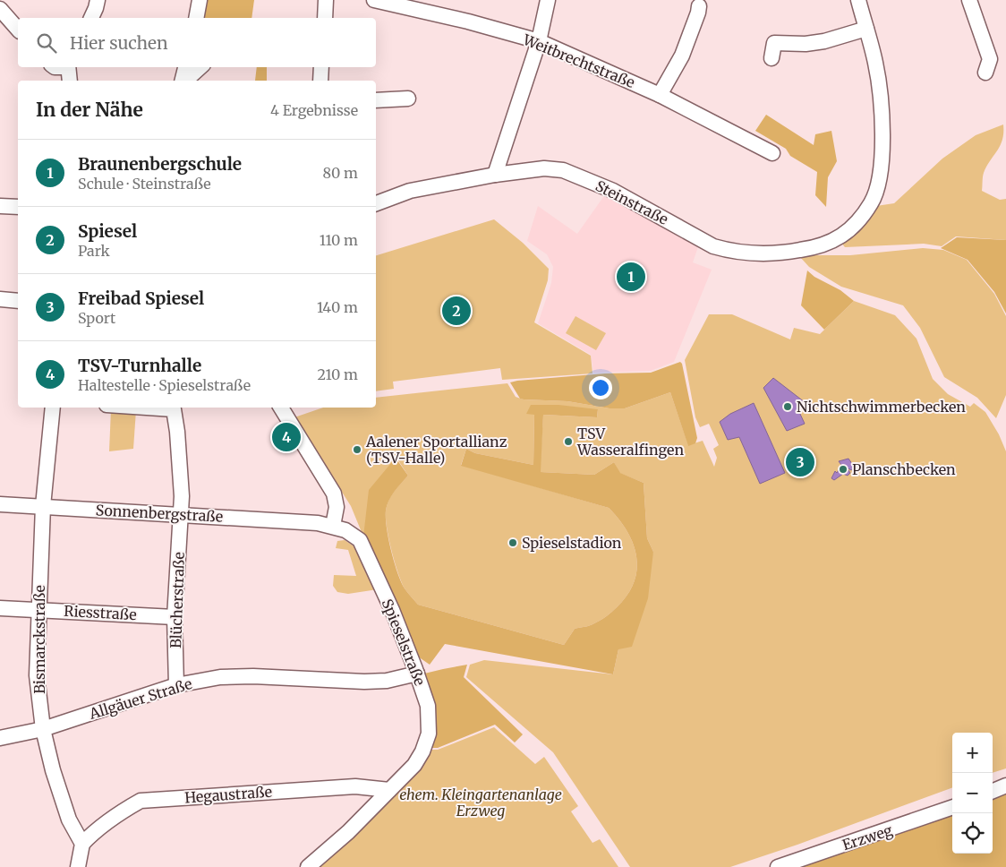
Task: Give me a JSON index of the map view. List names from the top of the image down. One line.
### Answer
{"streets":{"street":["Weitbrechtstraße","Steinstraße","Sonnenbergstraße","Blücherstraße","Riesstraße","Bismarckstraße","Spieselstraße","Allgäuer Straße","Hegaustraße","Erzweg"]},"crossings":[["Sonnenbergstraße","Blücherstraße"],["Sonnenbergstraße","Bismarckstraße"],["Sonnenbergstraße","Spieselstraße"],["Blücherstraße","Riesstraße"],["Blücherstraße","Allgäuer Straße"],["Riesstraße","Bismarckstraße"],["Bismarckstraße","Allgäuer Straße"],["Bismarckstraße","Hegaustraße"],["Spieselstraße","Allgäuer Straße"],["Spieselstraße","Hegaustraße"]],"parks":["ehem. Kleingartenanlage Erzweg"],"places":["Nichtschwimmerbecken","TSV Wasseralfingen","Aalener Sportallianz (TSV-Halle)","Planschbecken","Spieselstadion"],"page":{"search":"Hier suchen","heading":["In der Nähe","4 Ergebnisse"],"list":[{"mark":"1","name":"Braunenbergschule","note":"Schule · Steinstraße","value":"80 m"},{"mark":"2","name":"Spiesel","note":"Park","value":"110 m"},{"mark":"3","name":"Freibad Spiesel","note":"Sport","value":"140 m"},{"mark":"4","name":"TSV-Turnhalle","note":"Haltestelle · Spieselstraße","value":"210 m"}],"pins":["1","2","4","3"],"map_buttons":["+","−"]}}
